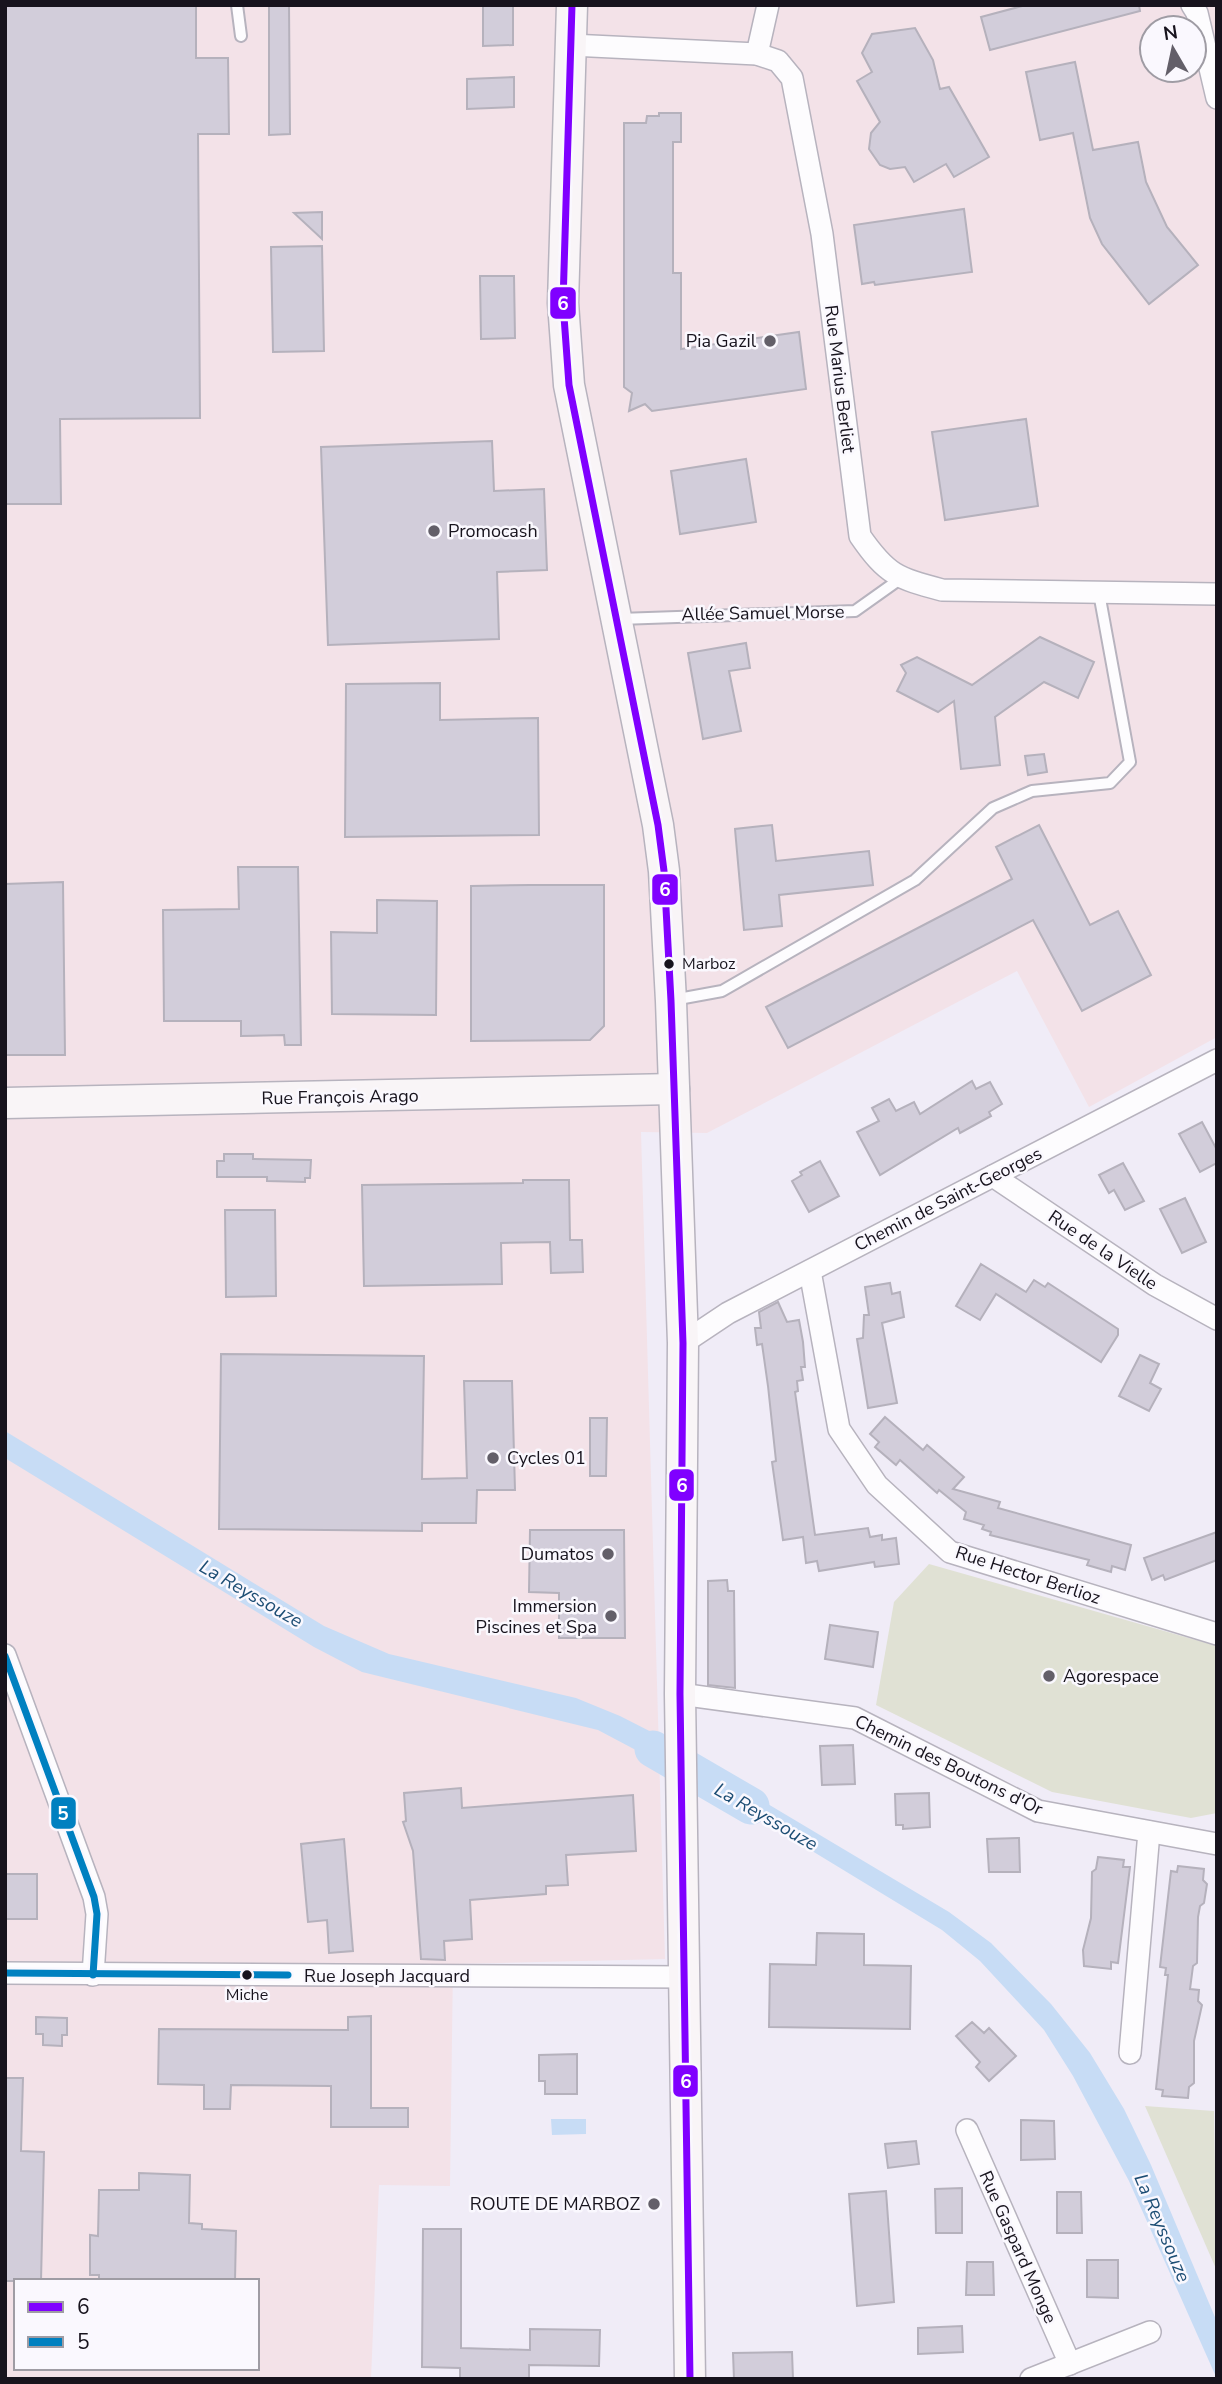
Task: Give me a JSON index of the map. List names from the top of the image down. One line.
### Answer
{"streets":{"main road":["Rue François Arago"],"street":["Rue Marius Berliet","Chemin de Saint-Georges","Rue de la Vielle","Rue Hector Berlioz","Chemin des Boutons d'Or","Rue Joseph Jacquard","Rue Gaspard Monge"],"lane":["Allée Samuel Morse"]},"crossings":[["Rue Marius Berliet","Allée Samuel Morse"],["Chemin de Saint-Georges","Rue de la Vielle"],["Chemin de Saint-Georges","Rue Hector Berlioz"]],"water":["La Reyssouze"],"places":["Pia Gazil","Promocash","Marboz","Cycles 01","Dumatos","Immersion Piscines et Spa","Agorespace","Miche","ROUTE DE MARBOZ"],"lines":["transit line 6","transit line 5"],"legend":["6","5"],"north":"top"}
